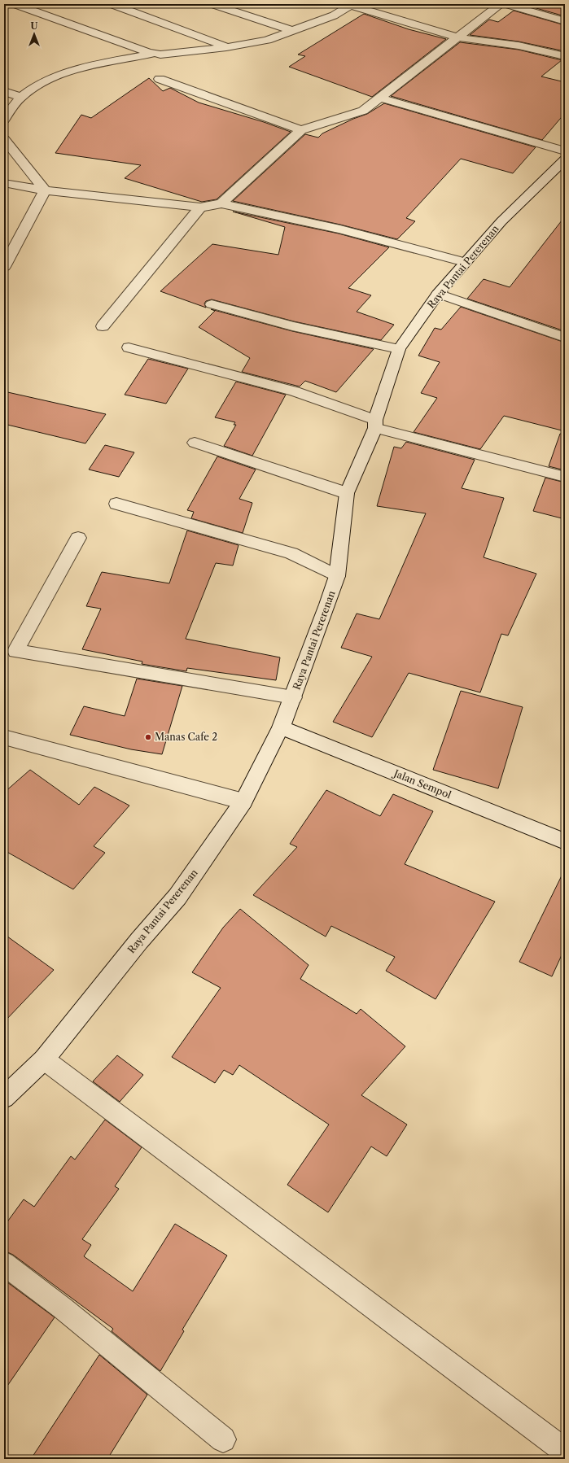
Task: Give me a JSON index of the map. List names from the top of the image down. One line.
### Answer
{"streets":{"street":["Raya Pantai Pererenan","Jalan Sempol"]},"crossings":[["Raya Pantai Pererenan","Jalan Sempol"]],"places":["Manas Cafe 2"],"north":"top"}
